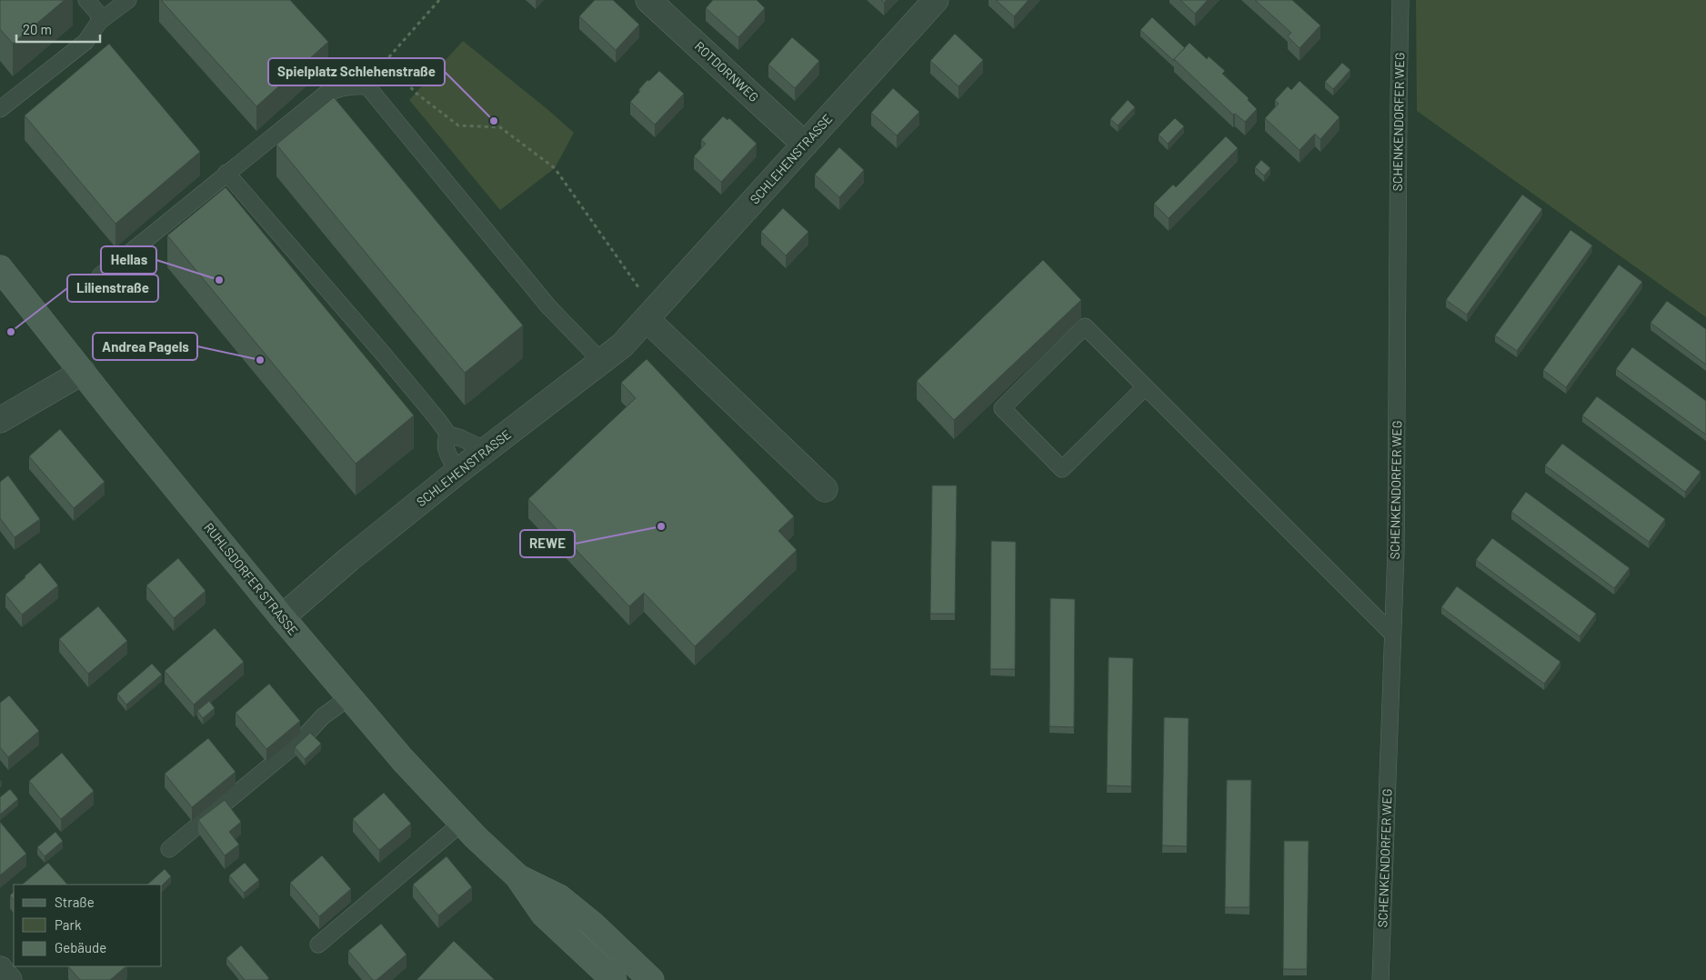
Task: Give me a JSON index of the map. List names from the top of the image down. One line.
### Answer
{"streets":{"main road":["RUHLSDORFER STRASSE"],"street":["ROTDORNWEG","SCHLEHENSTRASSE"],"lane":["SCHENKENDORFER WEG"]},"crossings":[["ROTDORNWEG","SCHLEHENSTRASSE"],["SCHLEHENSTRASSE","RUHLSDORFER STRASSE"]],"places":["Spielplatz Schlehenstraße","Hellas","Lilienstraße","Andrea Pagels","REWE"],"legend":["Straße","Park","Gebäude"],"scale_bar":"20 m"}
